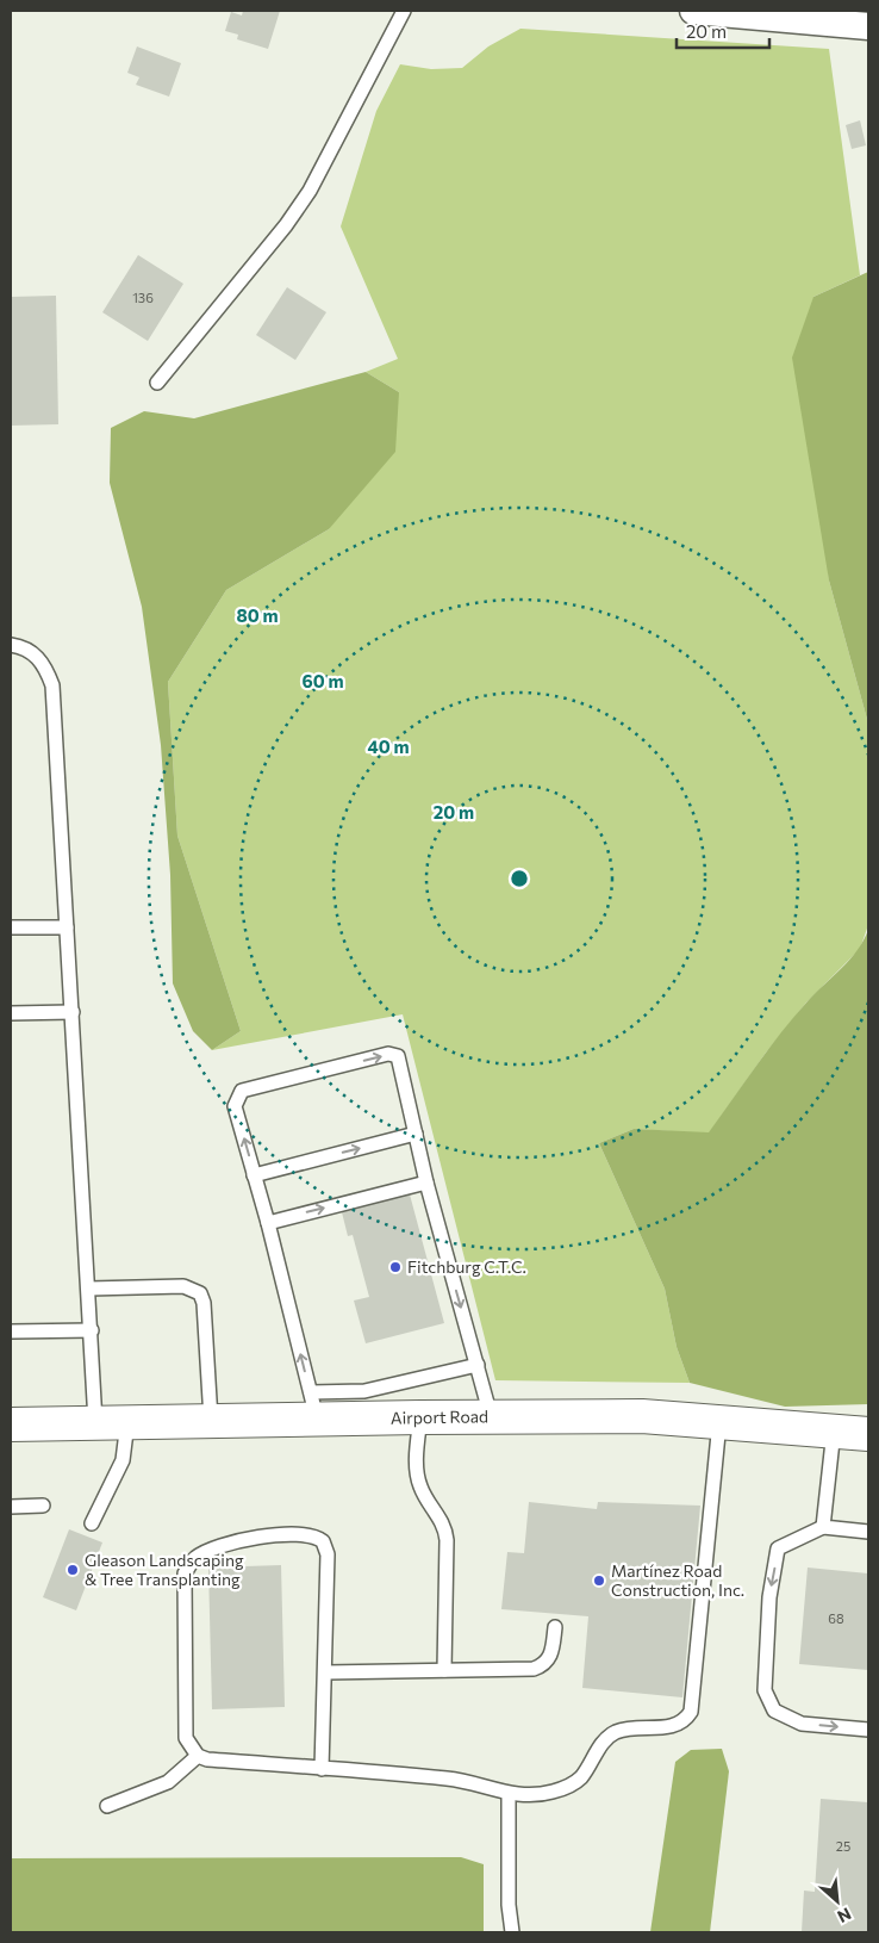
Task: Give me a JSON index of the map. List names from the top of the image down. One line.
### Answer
{"streets":{"main road":["Airport Road"]},"places":["Fitchburg C.T.C.","Gleason Landscaping & Tree Transplanting","Martínez Road Construction, Inc."],"house_numbers":["136","68","25"],"scale_bar":"20 m","north":"bottom right","rings":["80 m","60 m","40 m","20 m"]}
